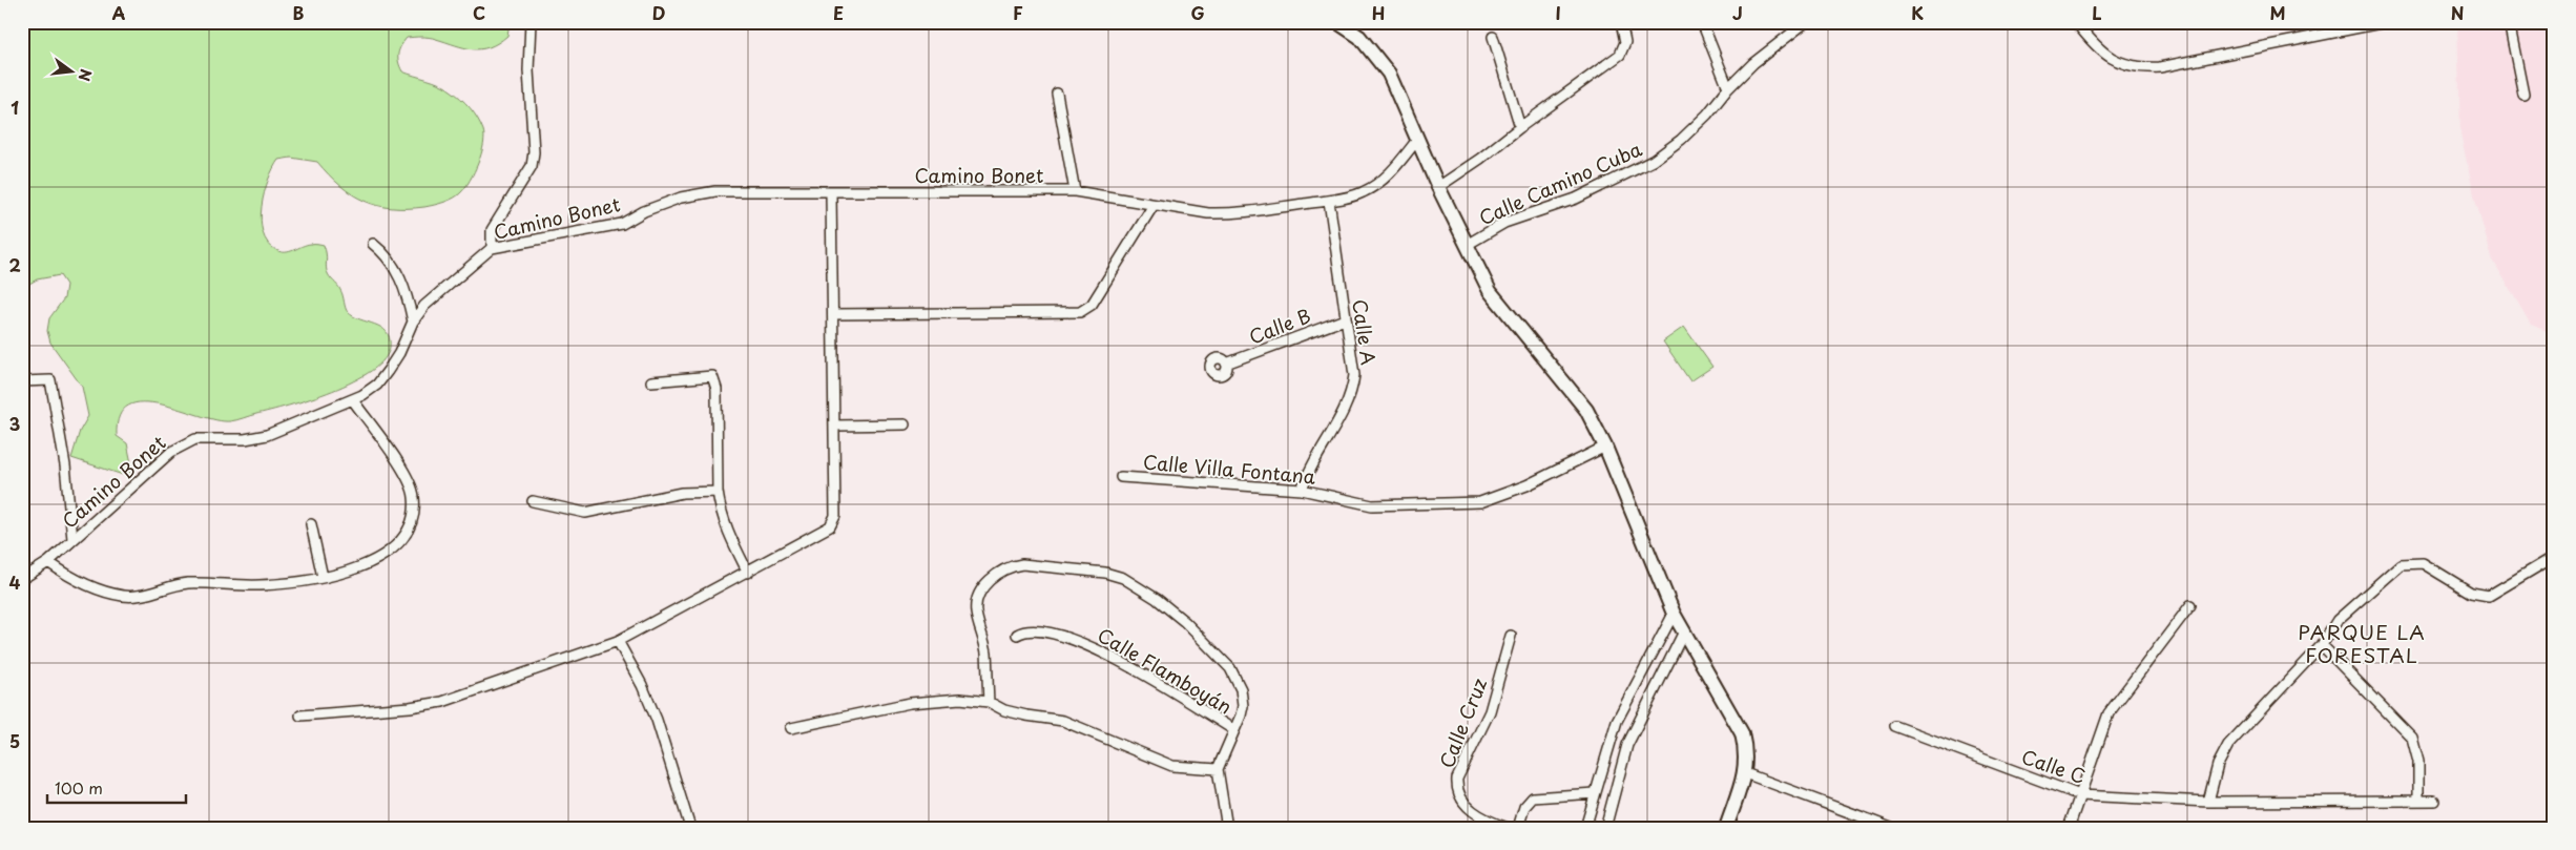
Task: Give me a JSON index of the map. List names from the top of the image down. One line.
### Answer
{"streets":{"street":["Camino Bonet","Calle Camino Cuba","Calle B","Calle A","Calle Villa Fontana","Calle Flamboyán","Calle Cruz","Calle C"]},"crossings":[["Camino Bonet","Calle A"],["Calle B","Calle A"],["Calle A","Calle Villa Fontana"]],"districts":["PARQUE LA FORESTAL"],"scale_bar":"100 m","north":"right","grid":{"columns":["A","B","C","D","E","F","G","H","I","J","K","L","M","N"],"rows":["1","2","3","4","5"]}}
